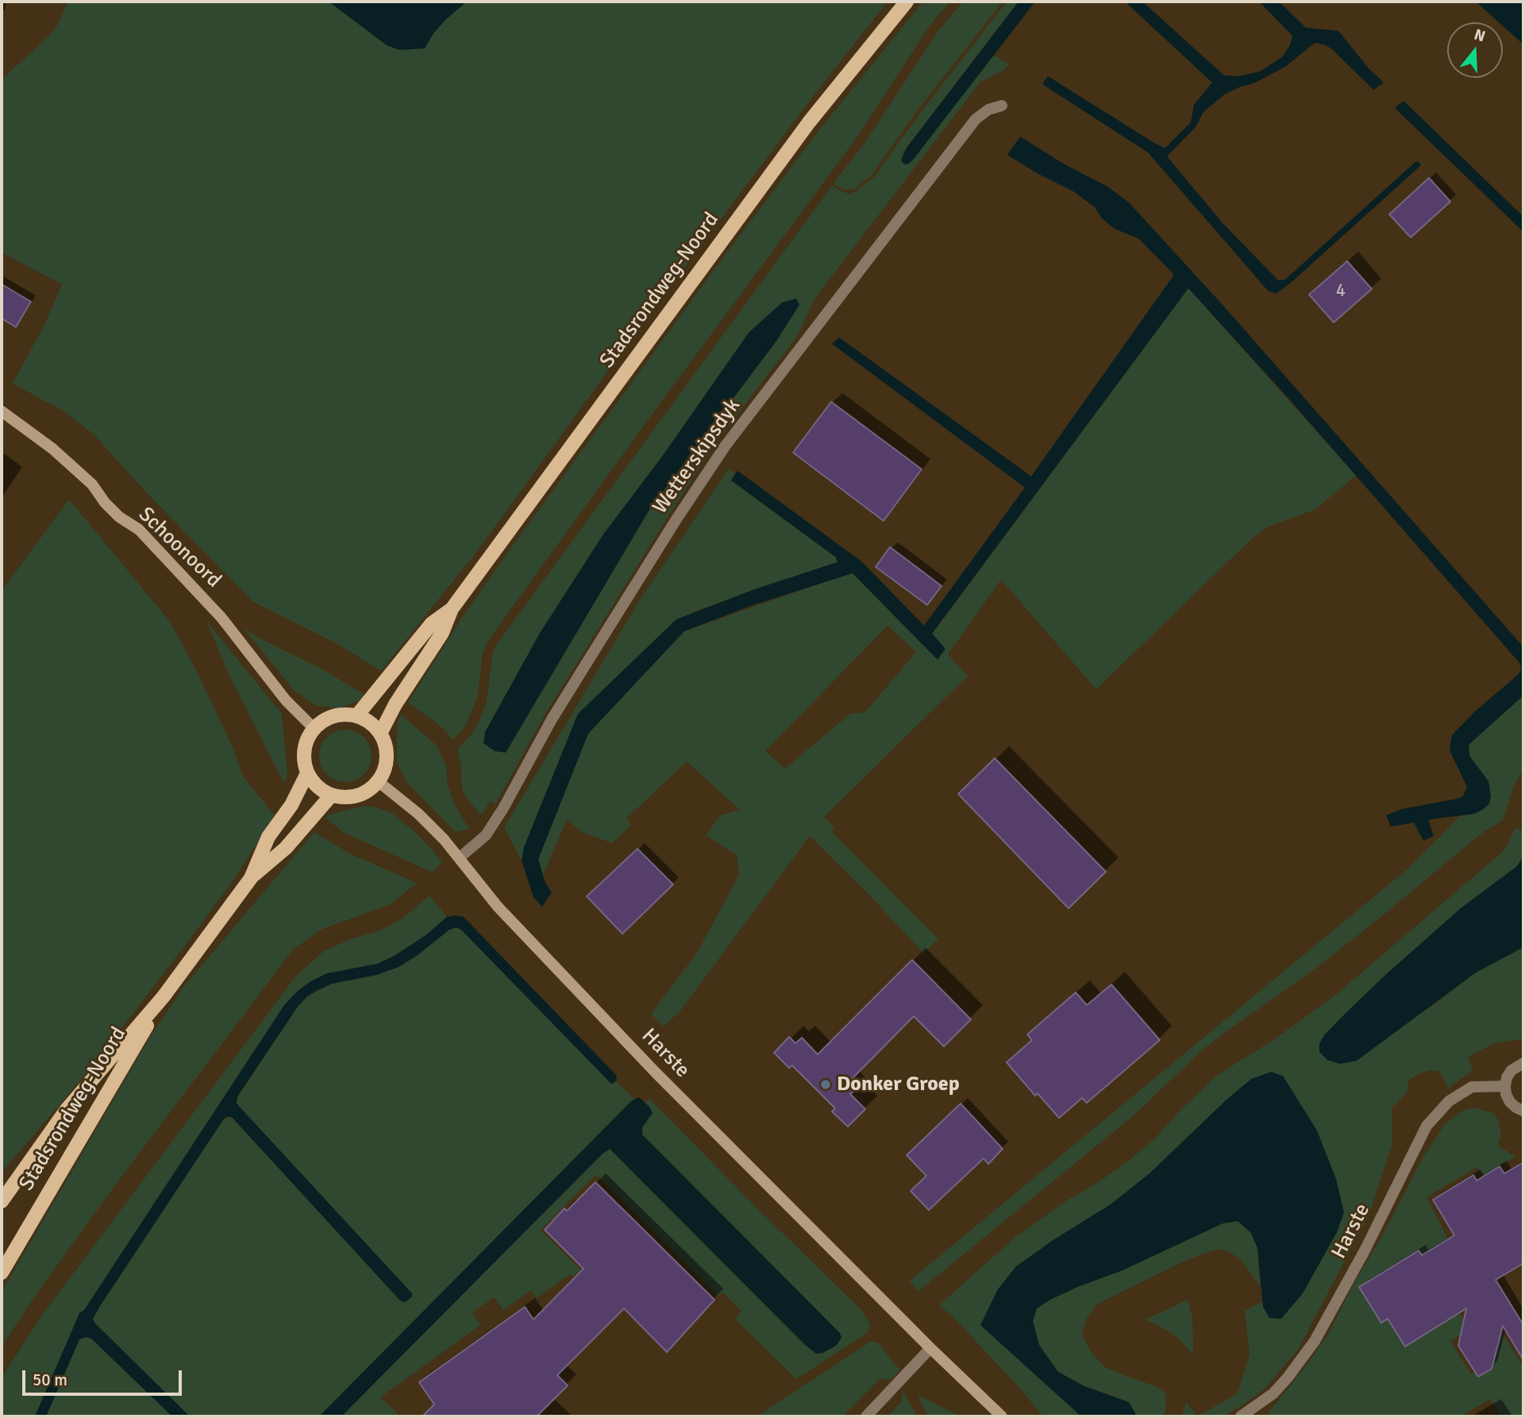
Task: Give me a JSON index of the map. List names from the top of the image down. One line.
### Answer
{"streets":{"main road":["Stadsrondweg-Noord"],"street":["Wetterskipsdyk","Schoonoord","Harste"]},"crossings":[["Stadsrondweg-Noord","Schoonoord"],["Stadsrondweg-Noord","Harste"],["Wetterskipsdyk","Harste"],["Schoonoord","Harste"]],"places":["Donker Groep"],"house_numbers":["4"],"scale_bar":"50 m","north":"top"}
